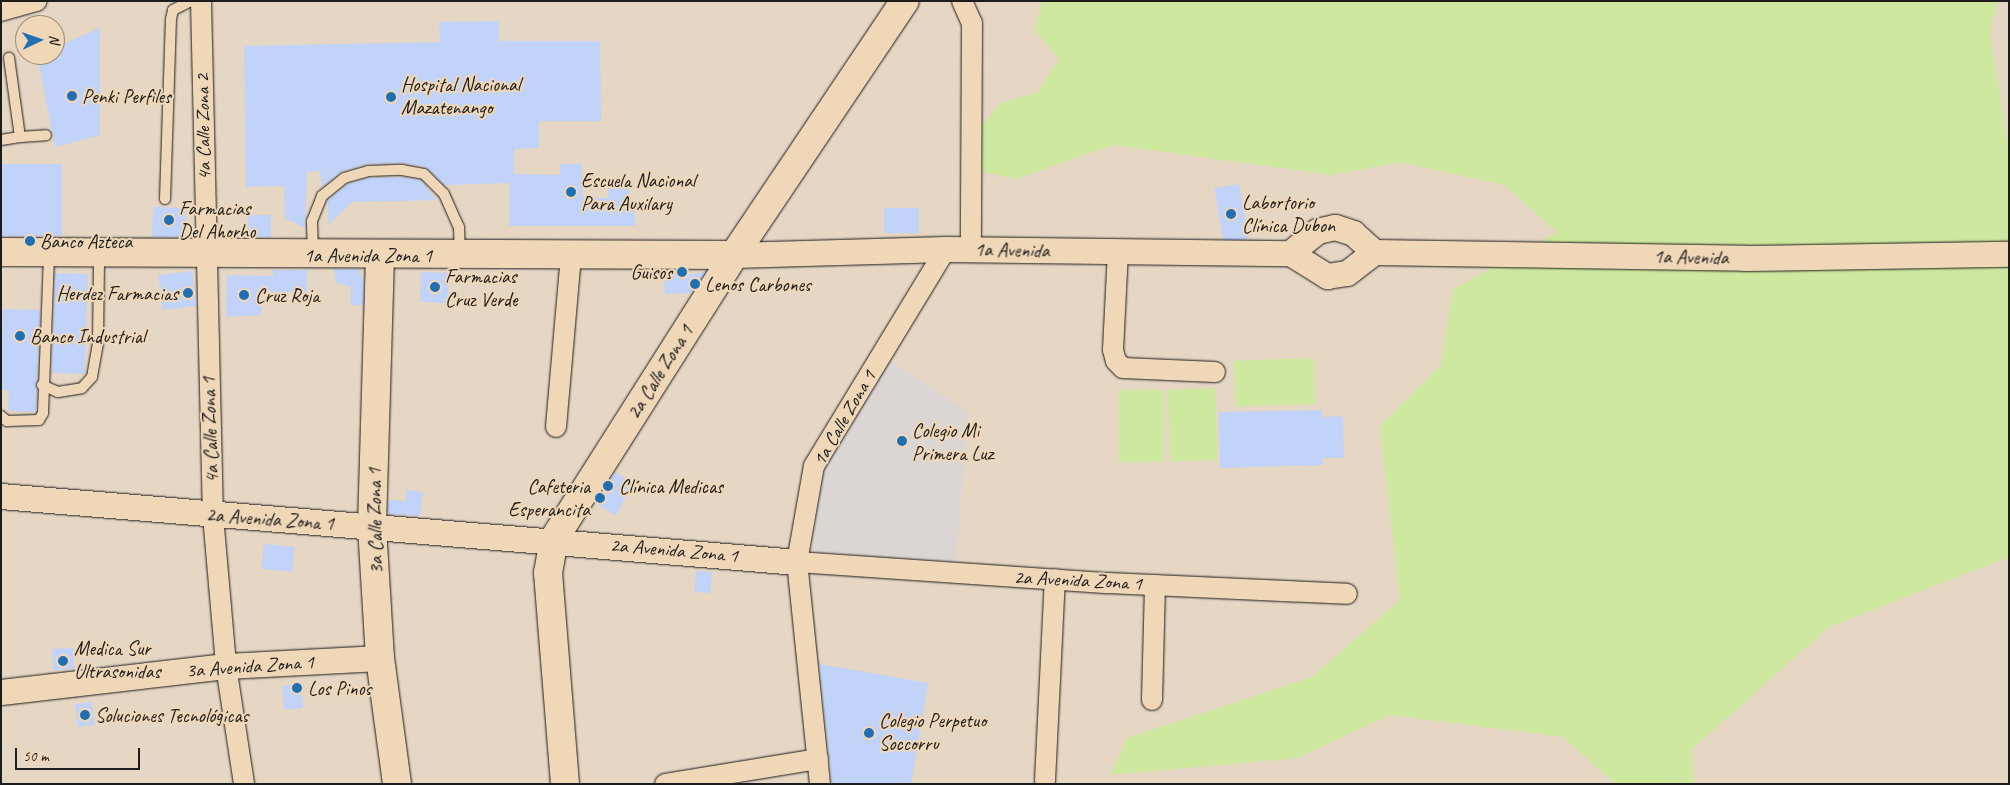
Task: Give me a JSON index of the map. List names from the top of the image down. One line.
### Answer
{"streets":{"main road":["1a Avenida Zona 1","2a Calle Zona 1","3a Calle Zona 1"],"street":["4a Calle Zona 2","1a Avenida","1a Calle Zona 1","4a Calle Zona 1","2a Avenida Zona 1","3a Avenida Zona 1"]},"crossings":[["4a Calle Zona 2","1a Avenida Zona 1"],["4a Calle Zona 2","4a Calle Zona 1"],["1a Avenida","1a Avenida Zona 1"],["1a Avenida","2a Calle Zona 1"],["1a Avenida","1a Calle Zona 1"],["1a Avenida Zona 1","2a Calle Zona 1"],["1a Avenida Zona 1","4a Calle Zona 1"],["1a Avenida Zona 1","3a Calle Zona 1"],["2a Calle Zona 1","2a Avenida Zona 1"],["1a Calle Zona 1","2a Avenida Zona 1"],["4a Calle Zona 1","2a Avenida Zona 1"],["4a Calle Zona 1","3a Avenida Zona 1"],["2a Avenida Zona 1","3a Calle Zona 1"],["3a Calle Zona 1","3a Avenida Zona 1"]],"places":["Penki Perfiles","Hospital Nacional Mazatenango","Escuela Nacional Para Auxilary","Labortorio Clínica Dubon","Farmacias Del Ahorho","Banco Azteca","Guisos","Lenos Carbones","Farmacias Cruz Verde","Herdez Farmacias","Cruz Roja","Banco Industrial","Colegio Mi Primera Luz","Clínica Medicas","Cafeteria Esperancita","Medica Sur Ultrasonidas","Los Pinos","Soluciones Tecnológicas","Colegio Perpetuo Soccorru"],"scale_bar":"50 m","north":"right"}
